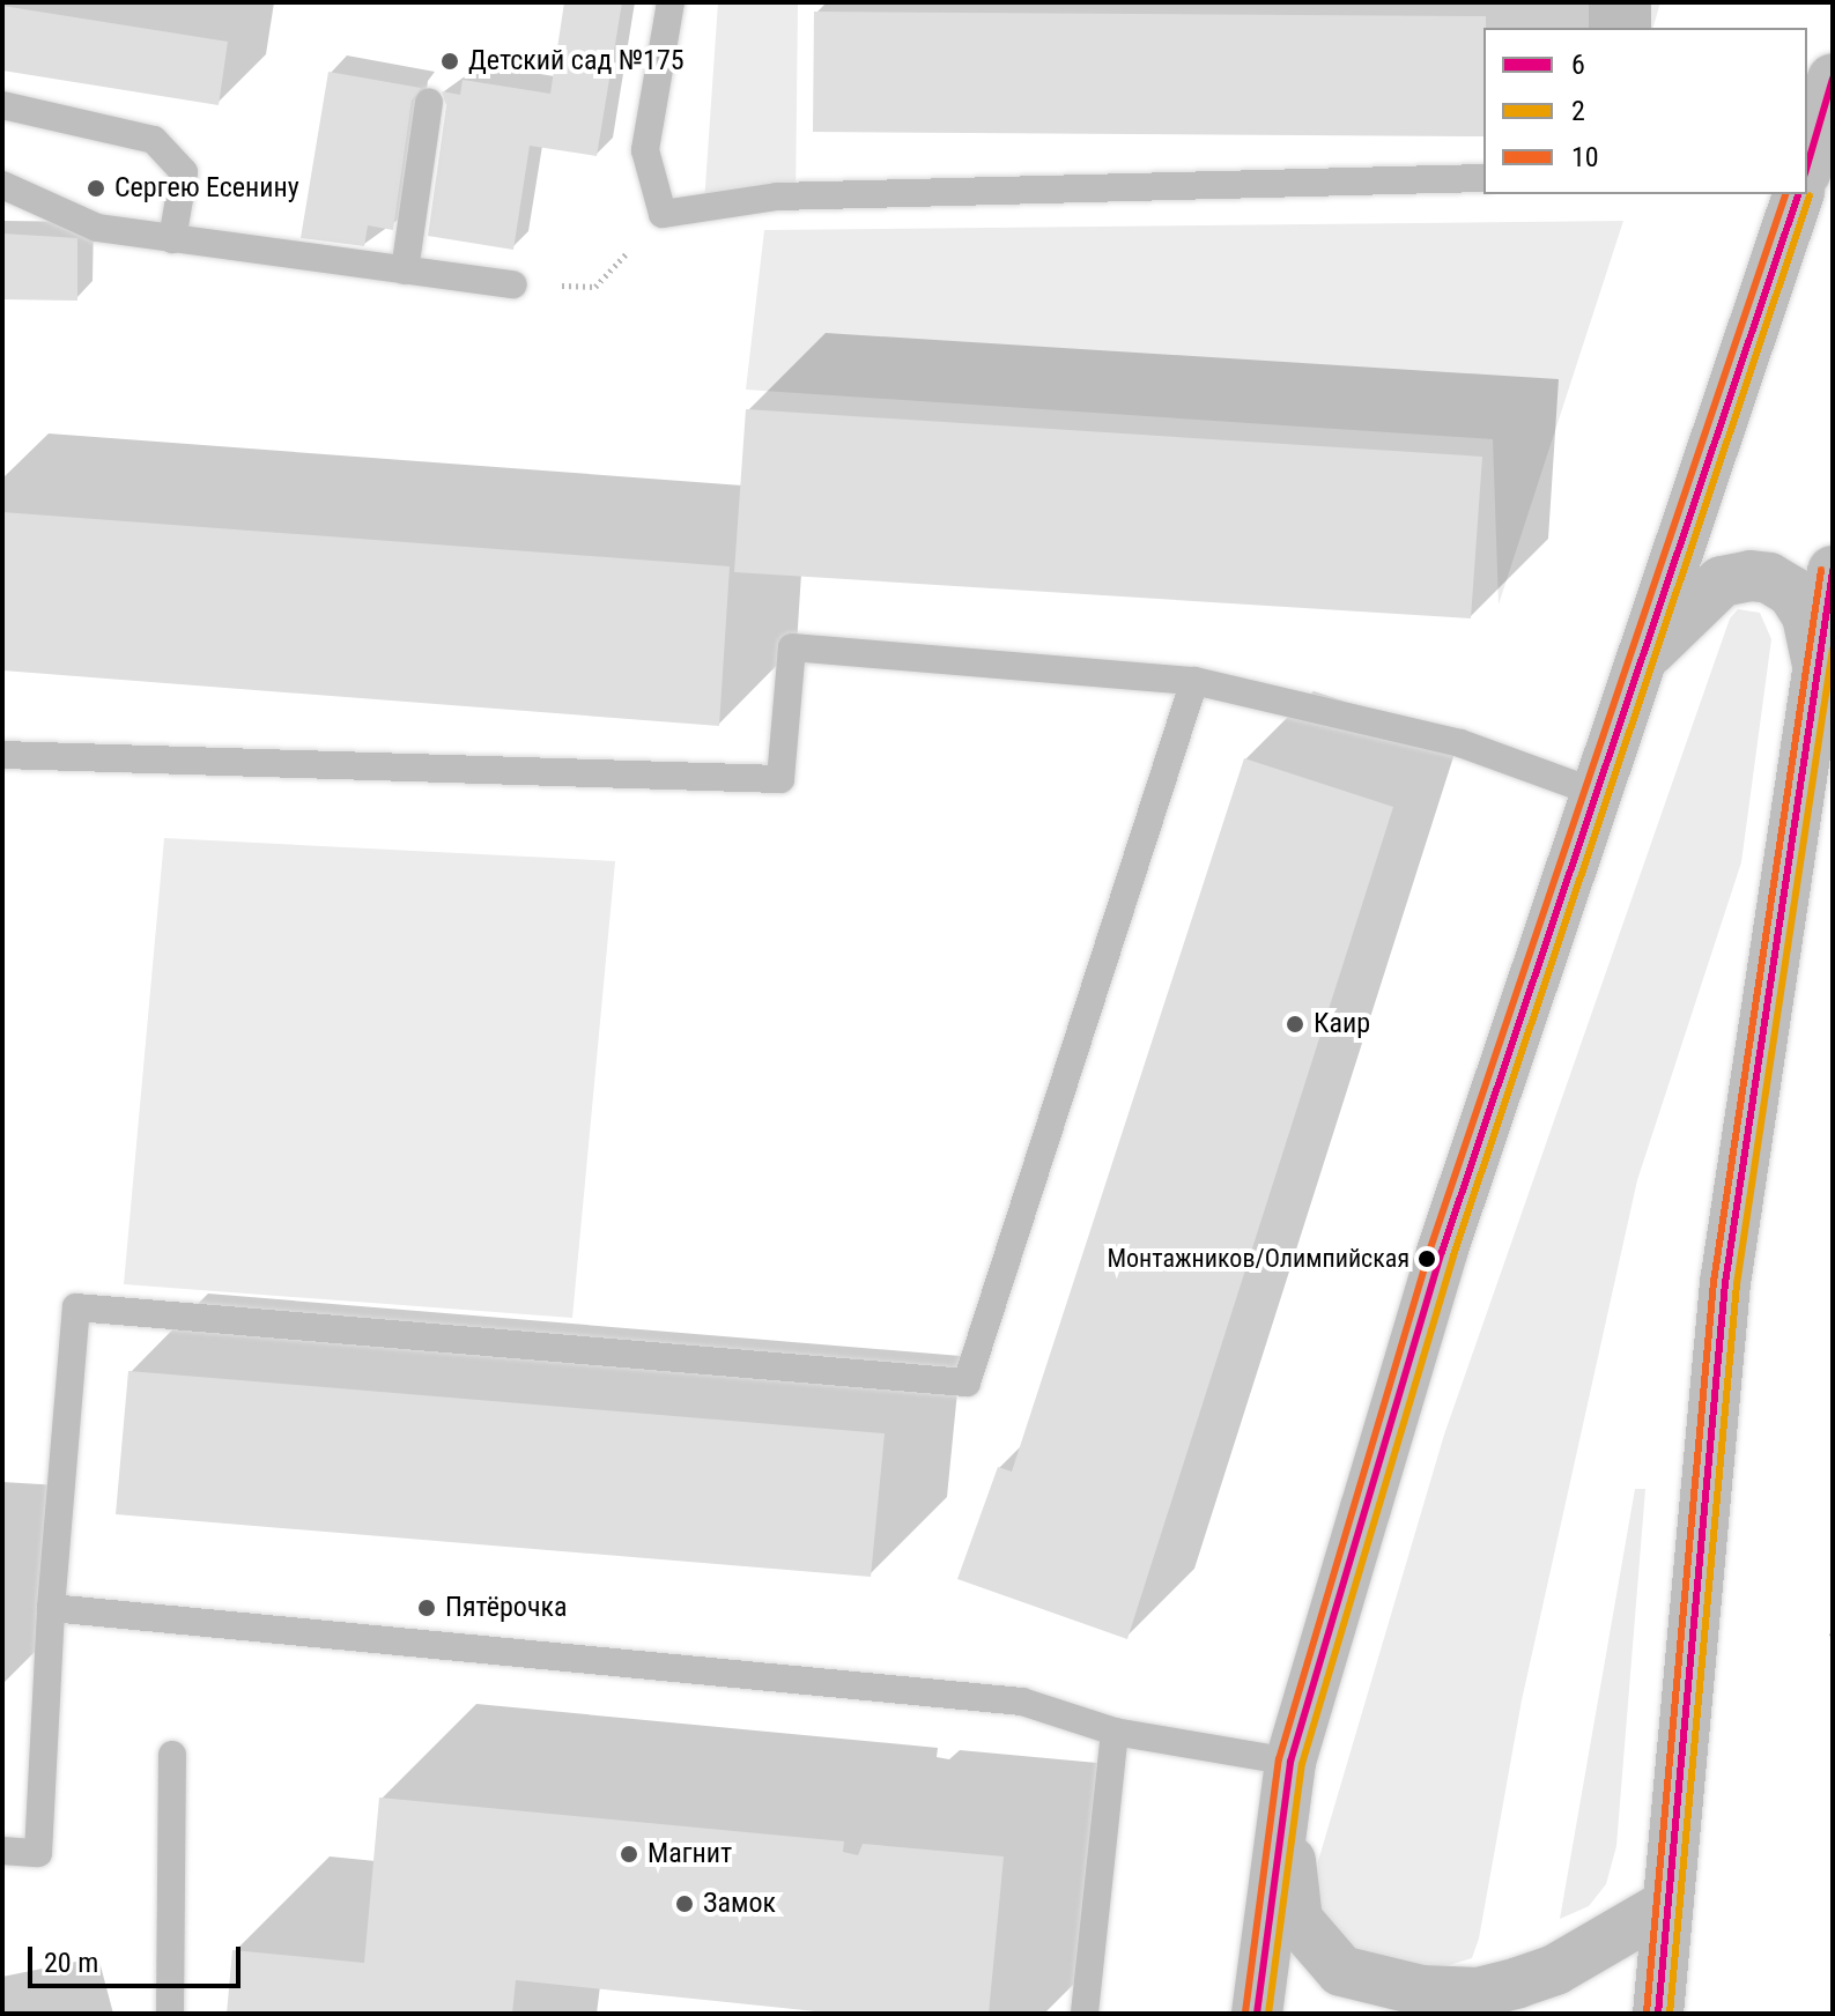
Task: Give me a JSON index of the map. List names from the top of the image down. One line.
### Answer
{"places":["Детский сад №175","Сергею Есенину","Каир","Монтажников/Олимпийская","Пятёрочка","Магнит","Замок"],"lines":["transit line 6","transit line 10","transit line 2"],"legend":["6","2","10"],"scale_bar":"20 m"}
